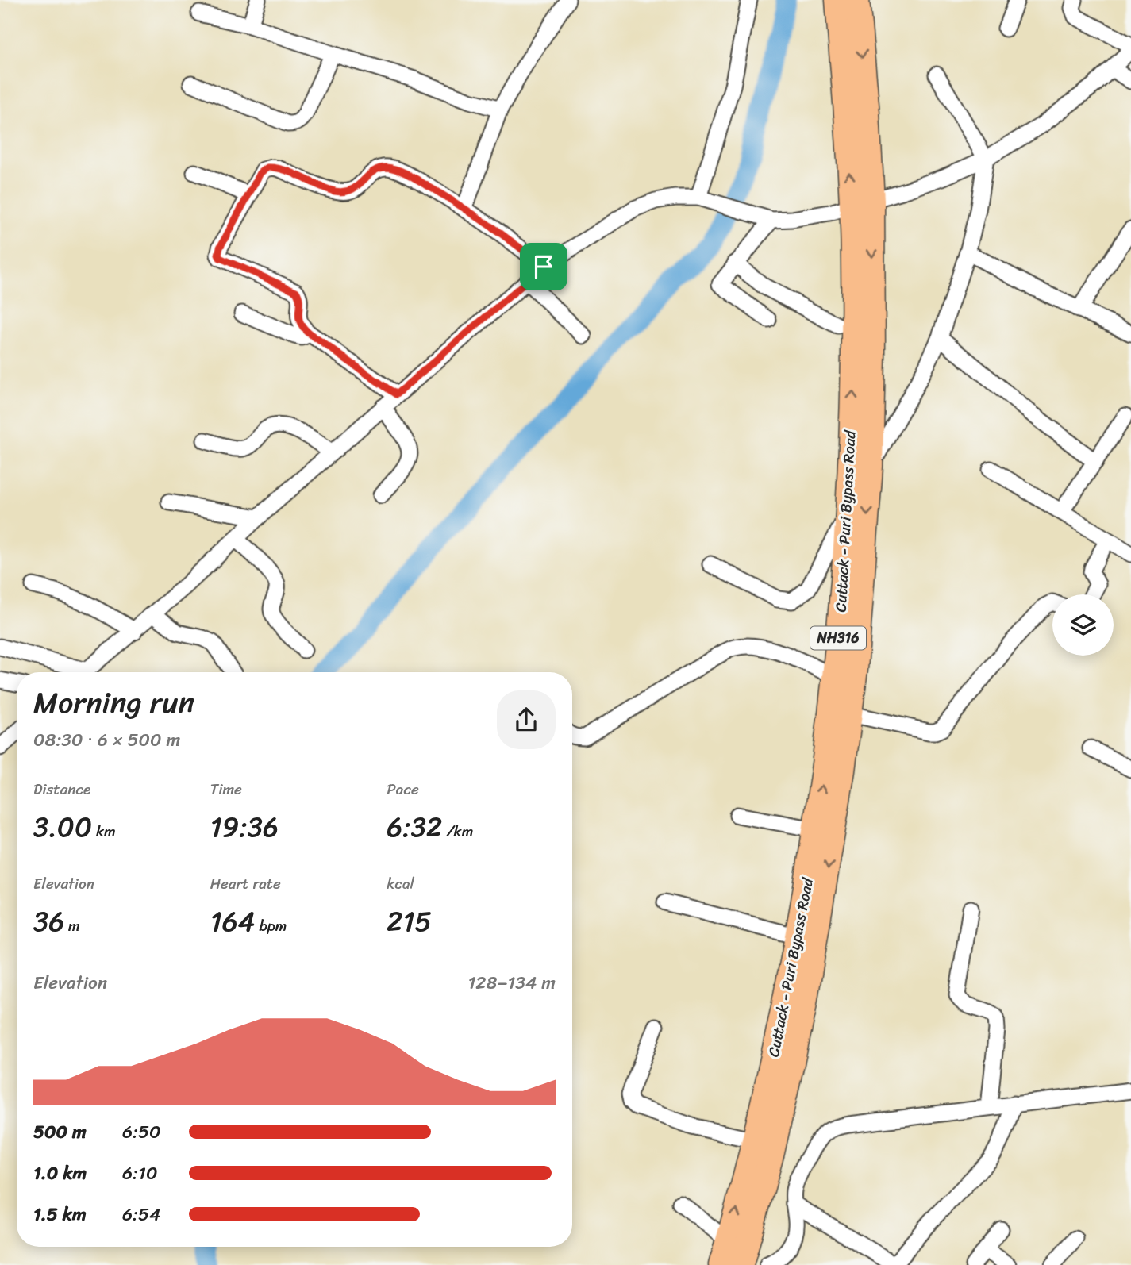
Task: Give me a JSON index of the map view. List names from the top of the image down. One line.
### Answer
{"streets":{"highway":["Cuttack - Puri Bypass Road","NH316"]},"page":{"heading":["Morning run","08:30 · 6 × 500 m"],"stats":[["Distance","3.00 km"],["Time","19:36"],["Pace","6:32 /km"],["Elevation","36 m"],["Heart rate","164 bpm"],["kcal","215"]],"chart":["Elevation","128–134 m"],"list":[{"name":"500 m","note":"6:50"},{"name":"1.0 km","note":"6:10"},{"name":"1.5 km","note":"6:54"}]}}
